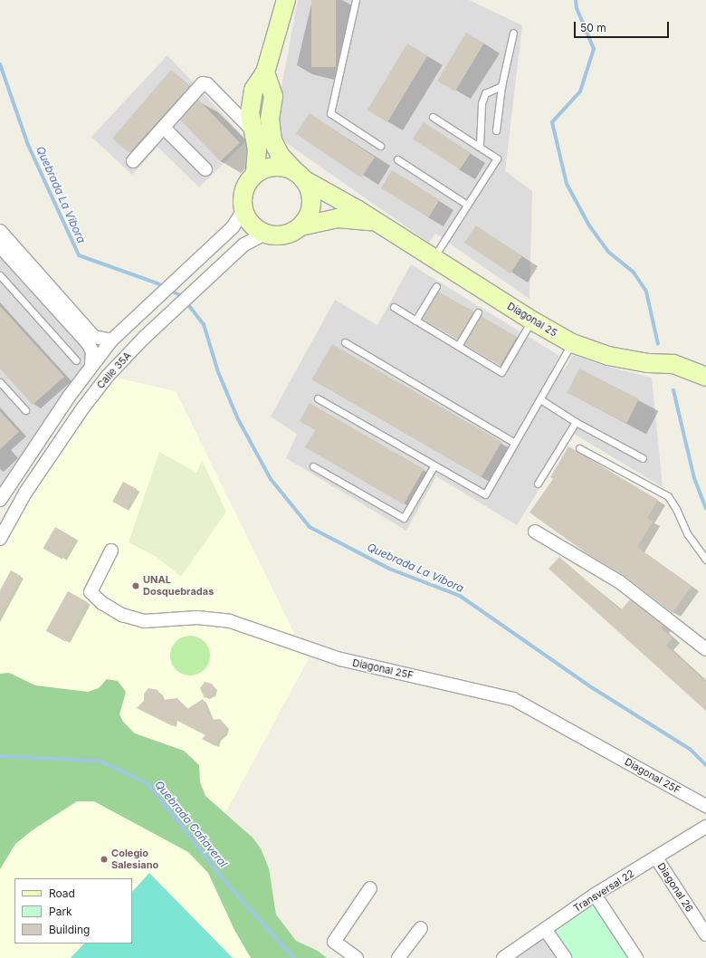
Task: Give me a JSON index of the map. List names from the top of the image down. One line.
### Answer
{"streets":{"street":["Diagonal 25","Calle 35A","Diagonal 25F","Diagonal 26","Transversal 22"]},"crossings":[["Diagonal 25","Calle 35A"],["Diagonal 26","Transversal 22"]],"water":["Quebrada La Vibora","Quebrada Cañaveral"],"places":["UNAL Dosquebradas","Colegio Salesiano"],"legend":["Road","Park","Building"],"scale_bar":"50 m"}
